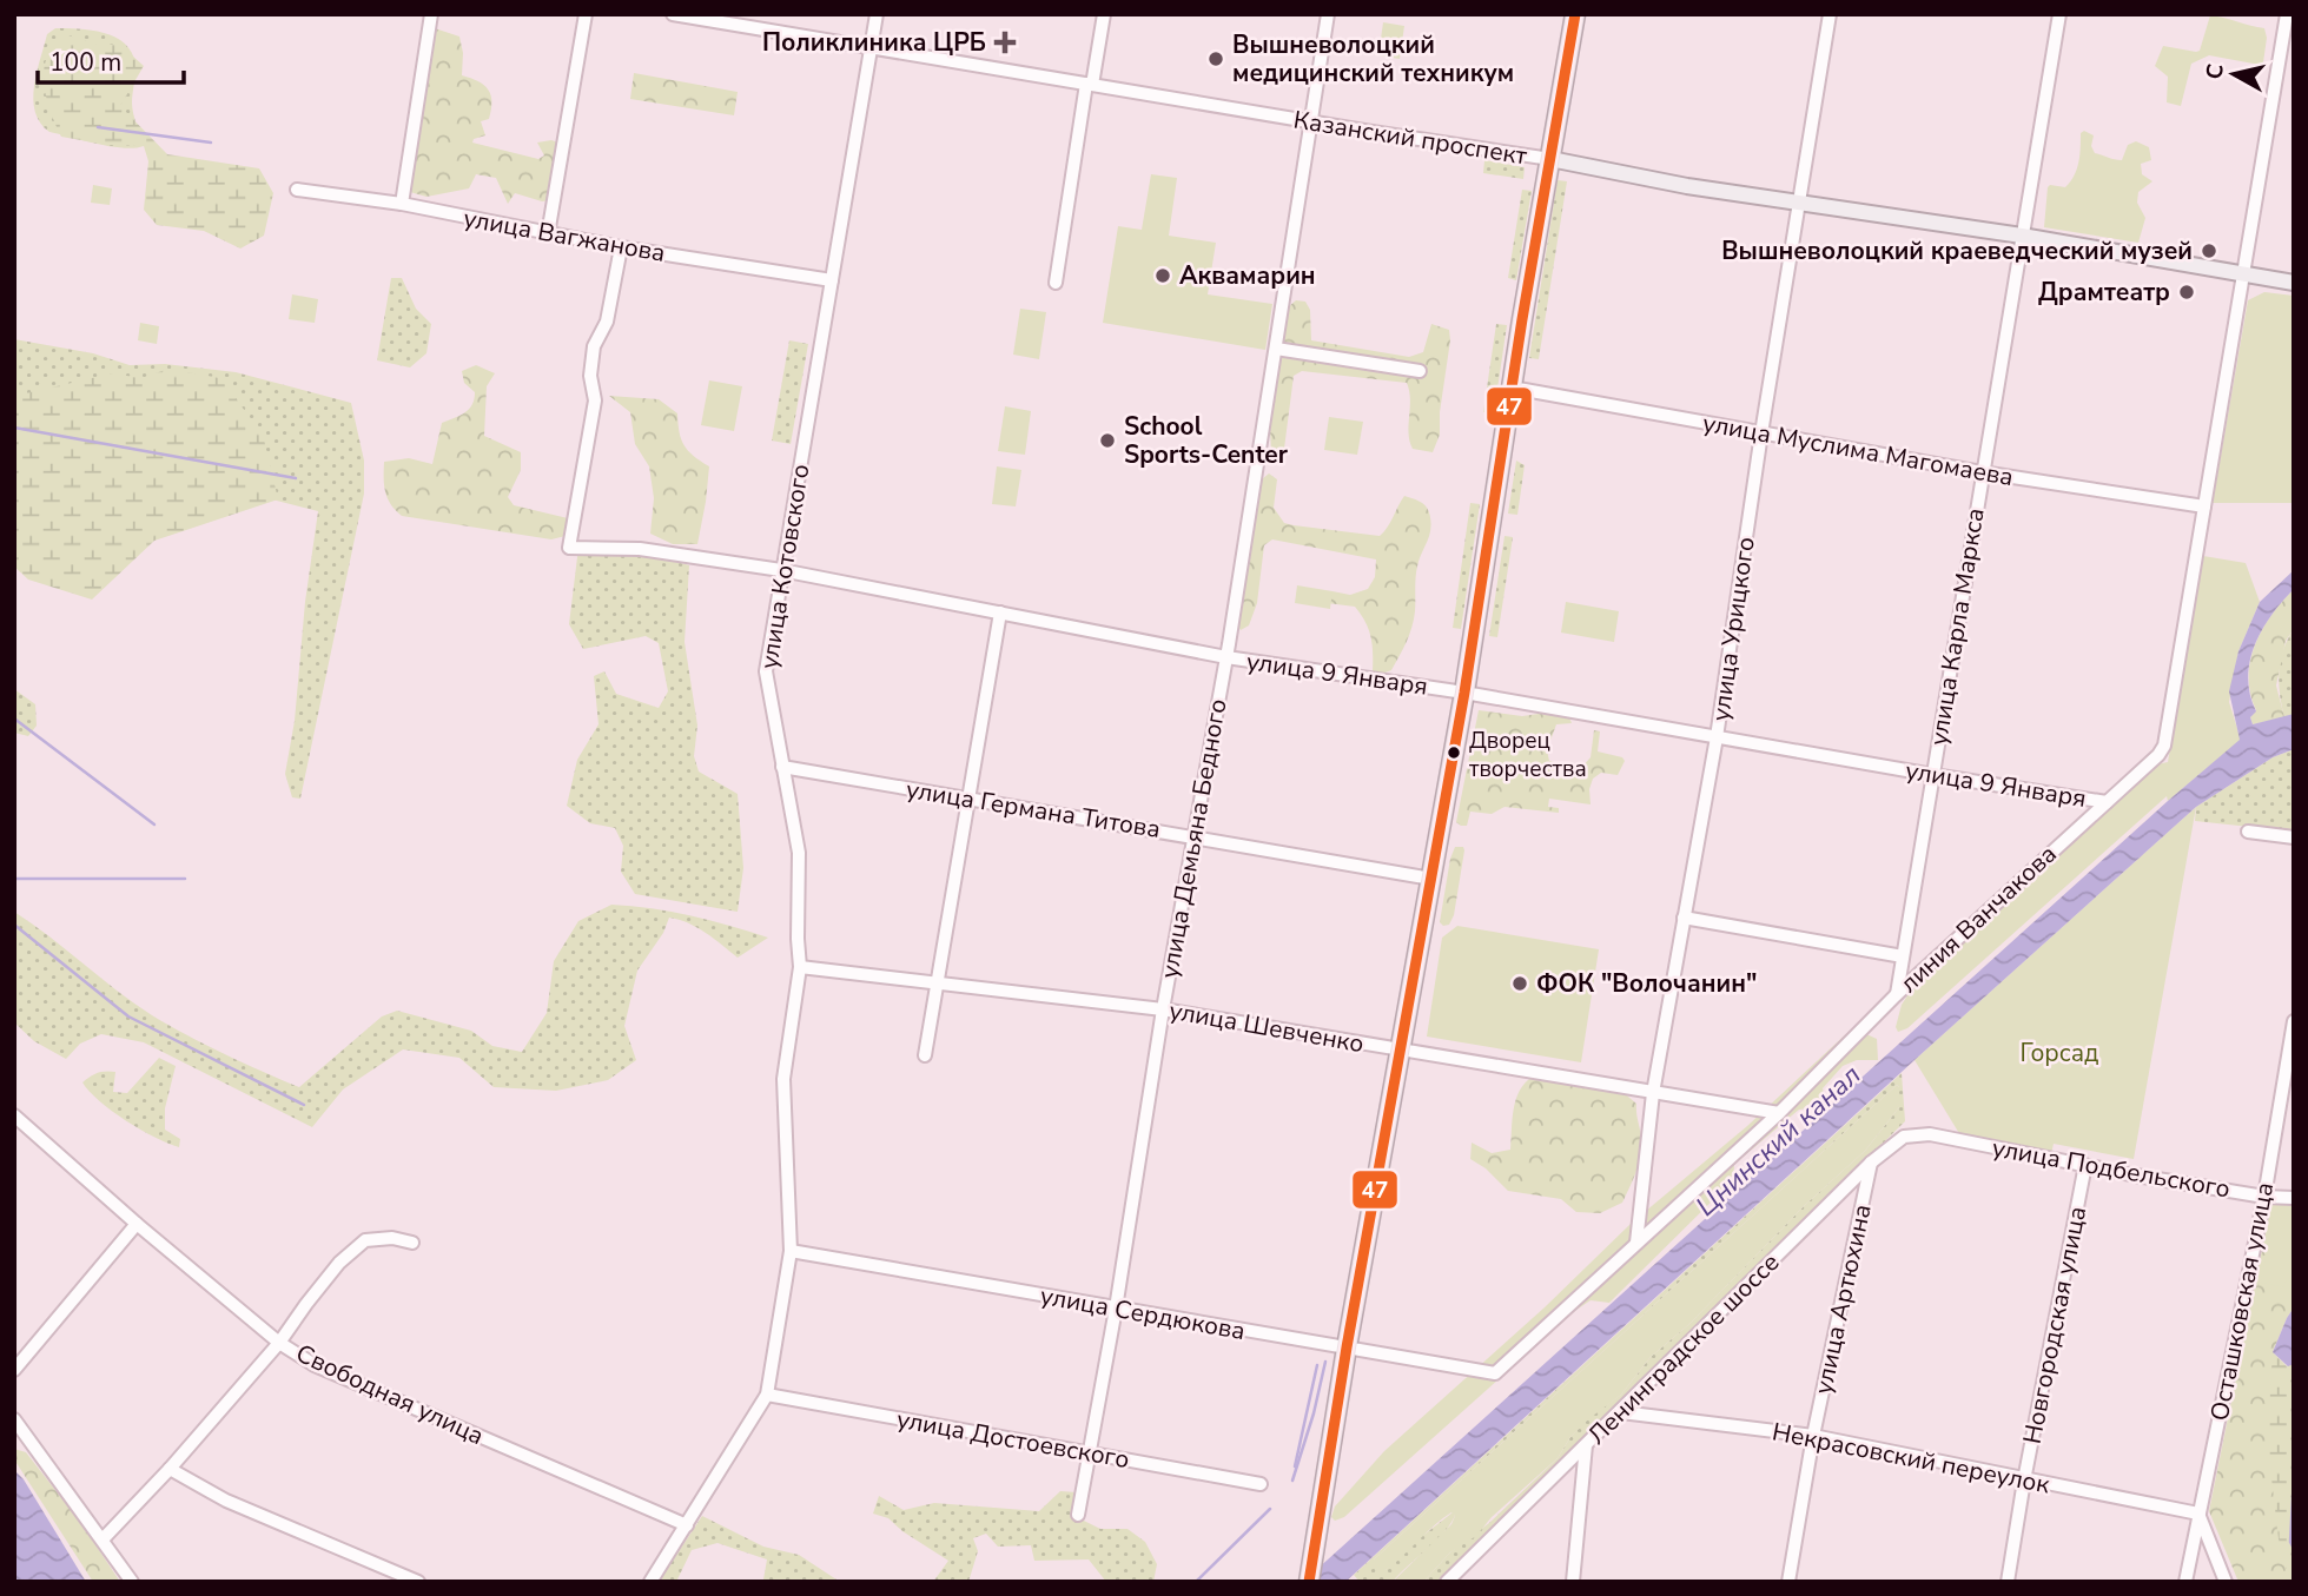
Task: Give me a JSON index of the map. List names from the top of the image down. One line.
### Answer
{"streets":{"main road":["Казанский проспект"],"street":["улица Вагжанова","улица Муслима Магомаева","улица Котовского","улица Карла Маркса","улица Урицкого","улица 9 Января","улица Германа Титова","улица Демьяна Бедного","линия Ванчакова","улица Шевченко","улица Подбельского","улица Артюхина","Осташковская улица","улица Сердюкова","Новгородская улица","Ленинградское шоссе","Свободная улица","улица Достоевского","Некрасовский переулок"]},"crossings":[["Казанский проспект","улица Котовского"],["Казанский проспект","улица Карла Маркса"],["Казанский проспект","улица Урицкого"],["Казанский проспект","улица Демьяна Бедного"],["Казанский проспект","линия Ванчакова"],["улица Вагжанова","улица Котовского"],["улица Вагжанова","улица 9 Января"],["улица Муслима Магомаева","улица Карла Маркса"],["улица Муслима Магомаева","улица Урицкого"],["улица Муслима Магомаева","линия Ванчакова"],["улица Котовского","улица 9 Января"],["улица Котовского","улица Германа Титова"],["улица Котовского","улица Шевченко"],["улица Котовского","улица Сердюкова"],["улица Котовского","Свободная улица"],["улица Котовского","улица Достоевского"],["улица Карла Маркса","улица 9 Января"],["улица Карла Маркса","линия Ванчакова"],["улица Урицкого","улица 9 Января"],["улица Урицкого","линия Ванчакова"],["улица Урицкого","улица Шевченко"],["улица 9 Января","улица Демьяна Бедного"],["улица 9 Января","линия Ванчакова"],["улица Германа Титова","улица Демьяна Бедного"],["улица Демьяна Бедного","улица Шевченко"],["улица Демьяна Бедного","улица Сердюкова"],["улица Демьяна Бедного","улица Достоевского"],["линия Ванчакова","улица Шевченко"],["линия Ванчакова","улица Сердюкова"],["улица Подбельского","Осташковская улица"],["улица Подбельского","Новгородская улица"],["улица Подбельского","Ленинградское шоссе"],["улица Артюхина","Ленинградское шоссе"],["улица Артюхина","Некрасовский переулок"],["Осташковская улица","Некрасовский переулок"],["Новгородская улица","Некрасовский переулок"],["Ленинградское шоссе","Некрасовский переулок"]],"water":["Цнинский канал"],"parks":["Горсад"],"places":{"health":["Поликлиника ЦРБ"],"other":["Вышневолоцкий медицинский техникум","Вышневолоцкий краеведческий музей","Аквамарин","Драмтеатр","School Sports-Center","Дворец творчества","ФОК \"Волочанин\""]},"lines":["transit line 47"],"scale_bar":"100 m","north":"left"}
